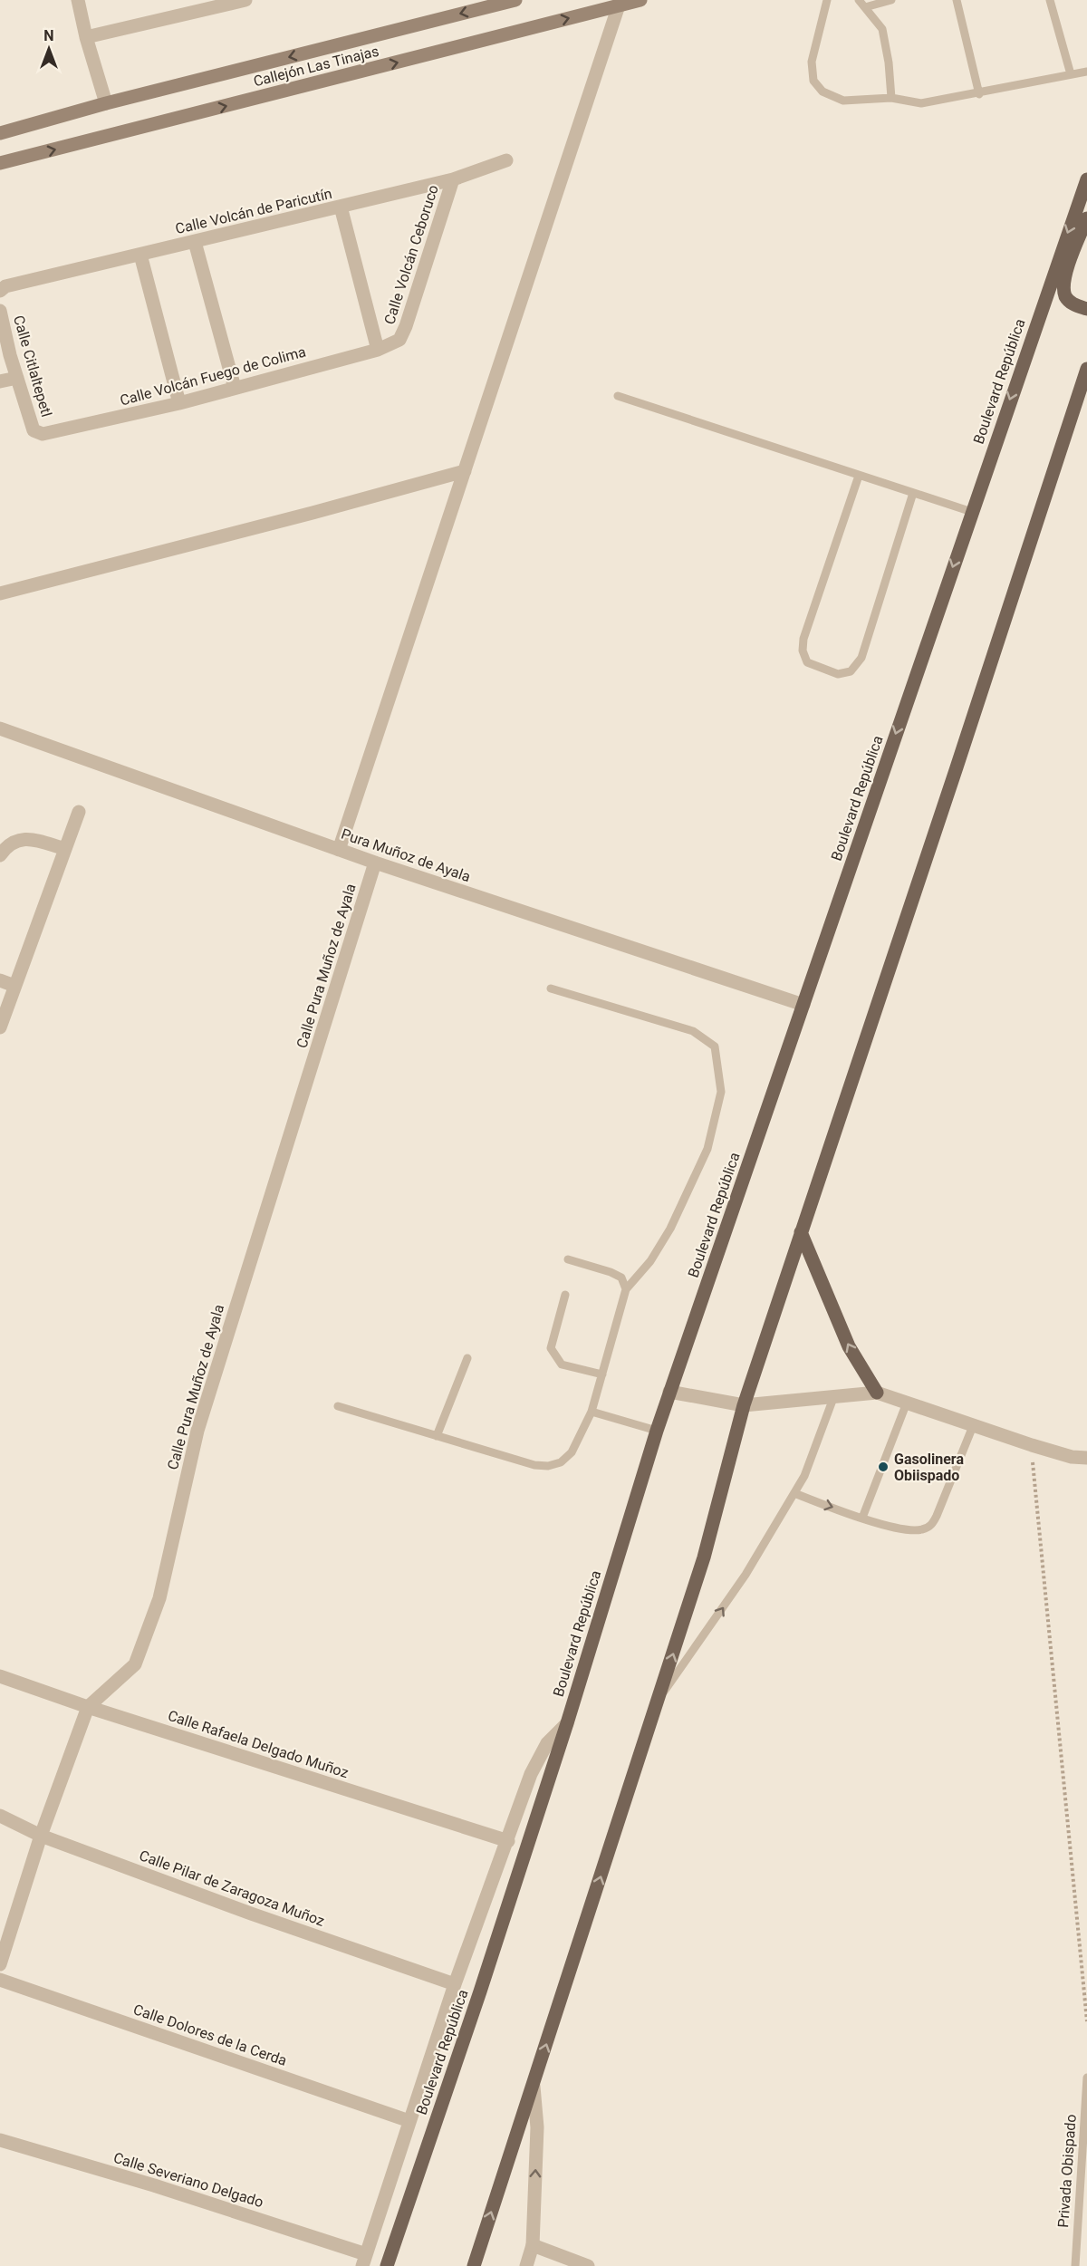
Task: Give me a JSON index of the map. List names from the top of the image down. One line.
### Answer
{"streets":{"main road":["Callejón Las Tinajas","Boulevard República"],"street":["Calle Volcán de Paricutín","Calle Volcán Ceboruco","Calle Citlaltepetl","Calle Volcán Fuego de Colima","Pura Muñoz de Ayala","Calle Pura Muñoz de Ayala","Calle Rafaela Delgado Muñoz","Calle Pilar de Zaragoza Muñoz","Calle Dolores de la Cerda","Calle Severiano Delgado"],"lane":["Privada Obispado"]},"crossings":[["Calle Volcán de Paricutín","Calle Volcán Ceboruco"],["Calle Volcán Ceboruco","Calle Volcán Fuego de Colima"],["Calle Citlaltepetl","Calle Volcán Fuego de Colima"],["Boulevard República","Pura Muñoz de Ayala"],["Pura Muñoz de Ayala","Calle Pura Muñoz de Ayala"],["Calle Pura Muñoz de Ayala","Calle Rafaela Delgado Muñoz"],["Calle Pura Muñoz de Ayala","Calle Pilar de Zaragoza Muñoz"]],"places":["Gasolinera Obiispado"],"north":"top"}
